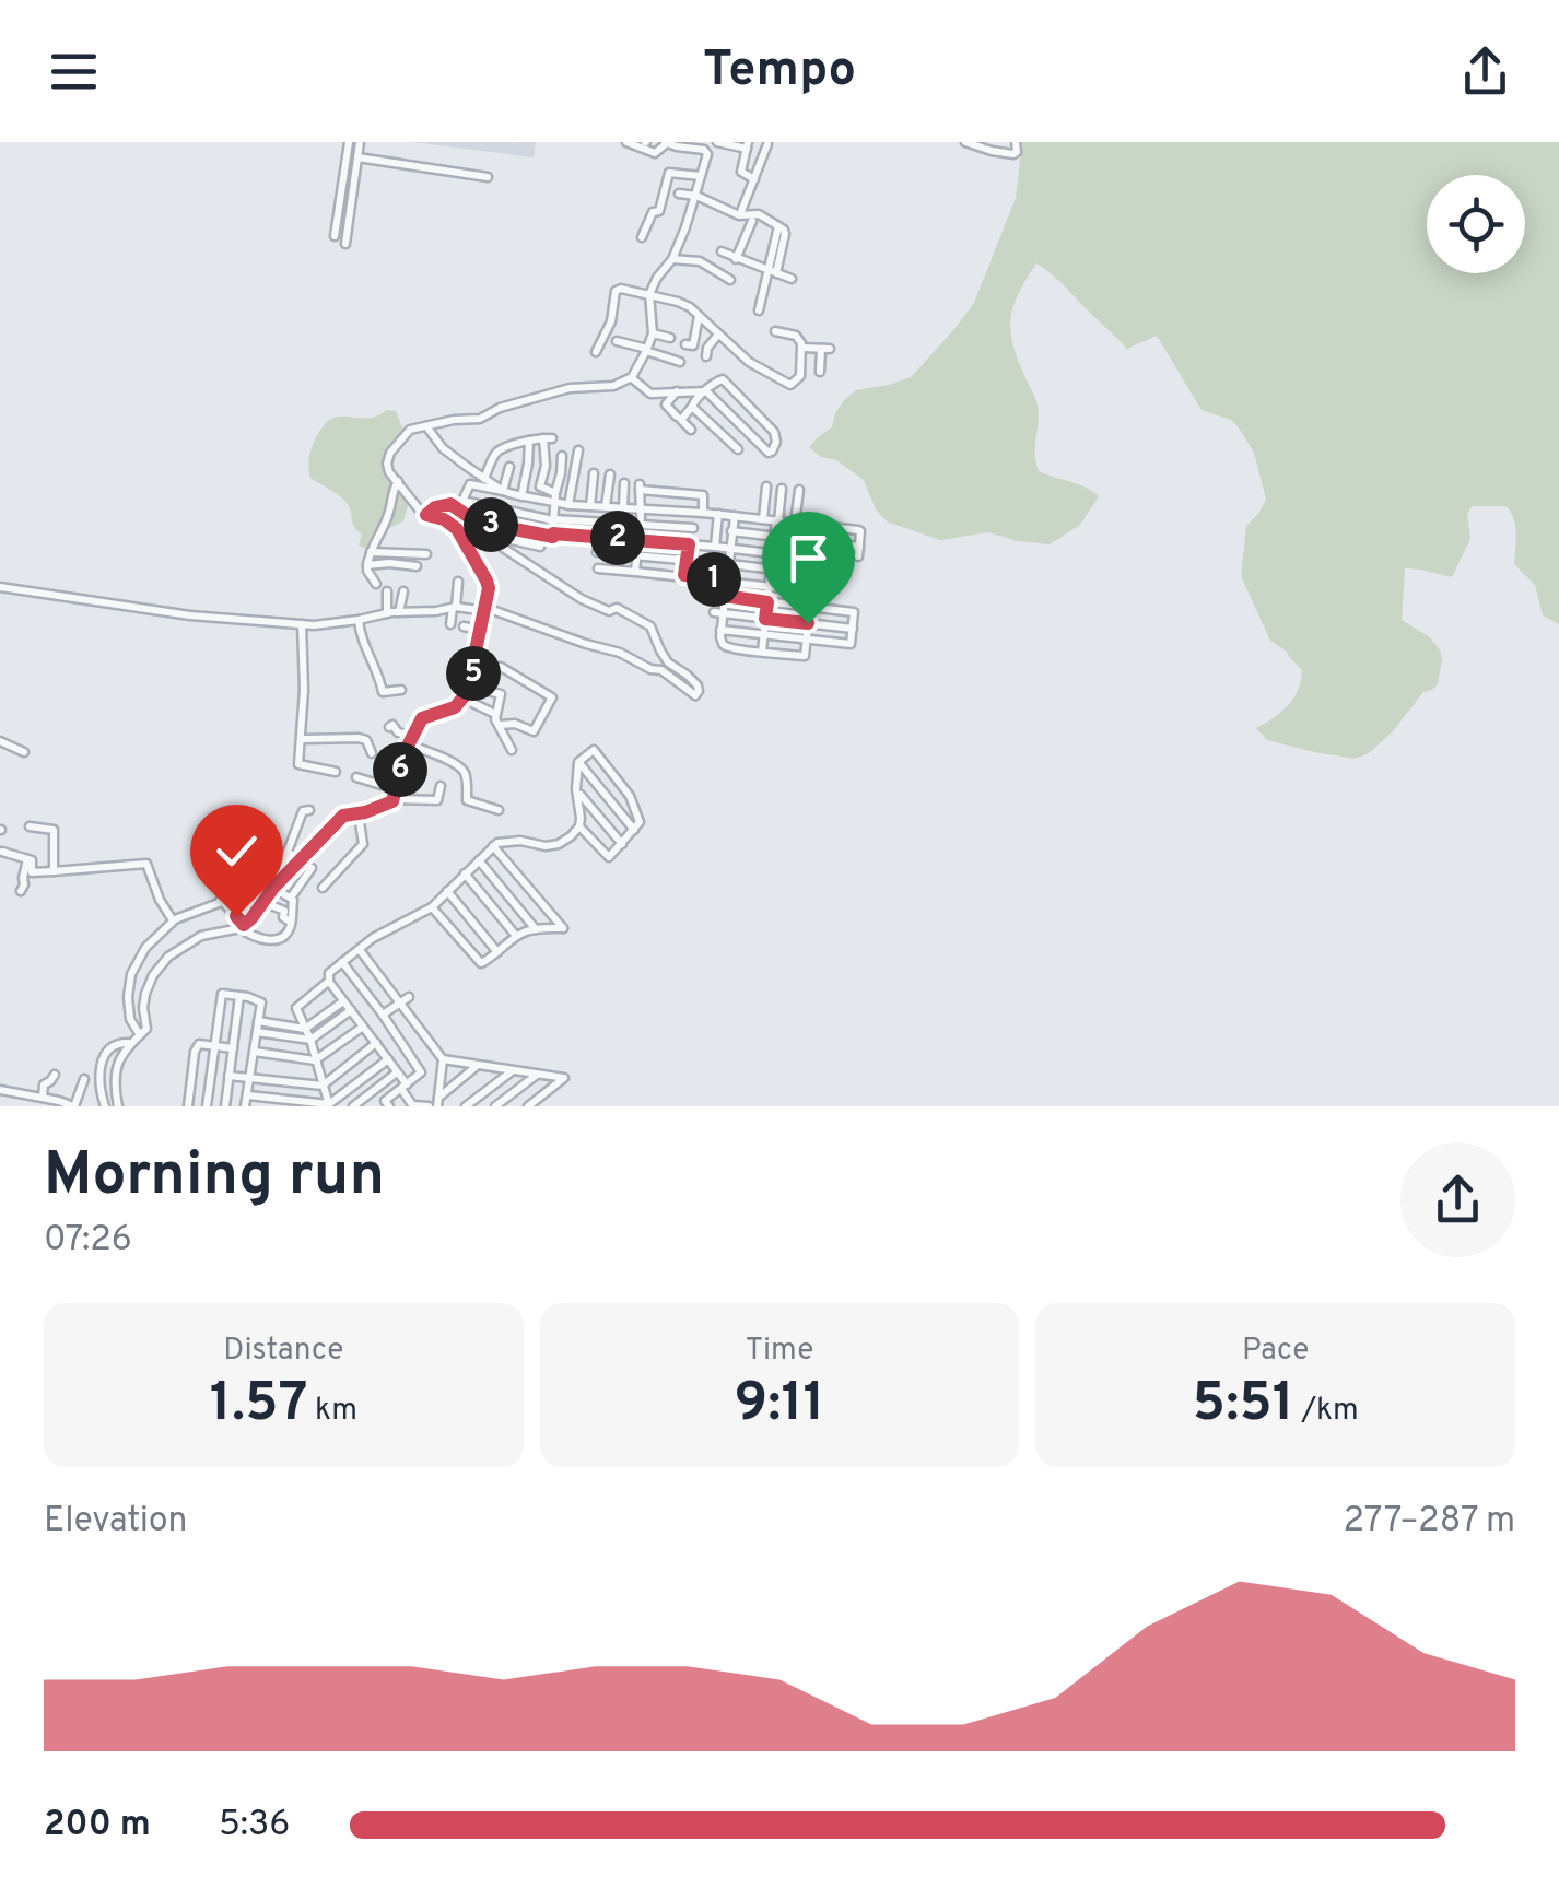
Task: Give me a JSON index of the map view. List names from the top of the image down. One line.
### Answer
{"page":{"header":"Tempo","pins":["3","2","1","5","6"],"heading":["Morning run","07:26"],"stats":[["Distance","1.57 km"],["Time","9:11"],["Pace","5:51 /km"]],"chart":["Elevation","277–287 m"],"list":[{"name":"200 m","note":"5:36"}]}}
